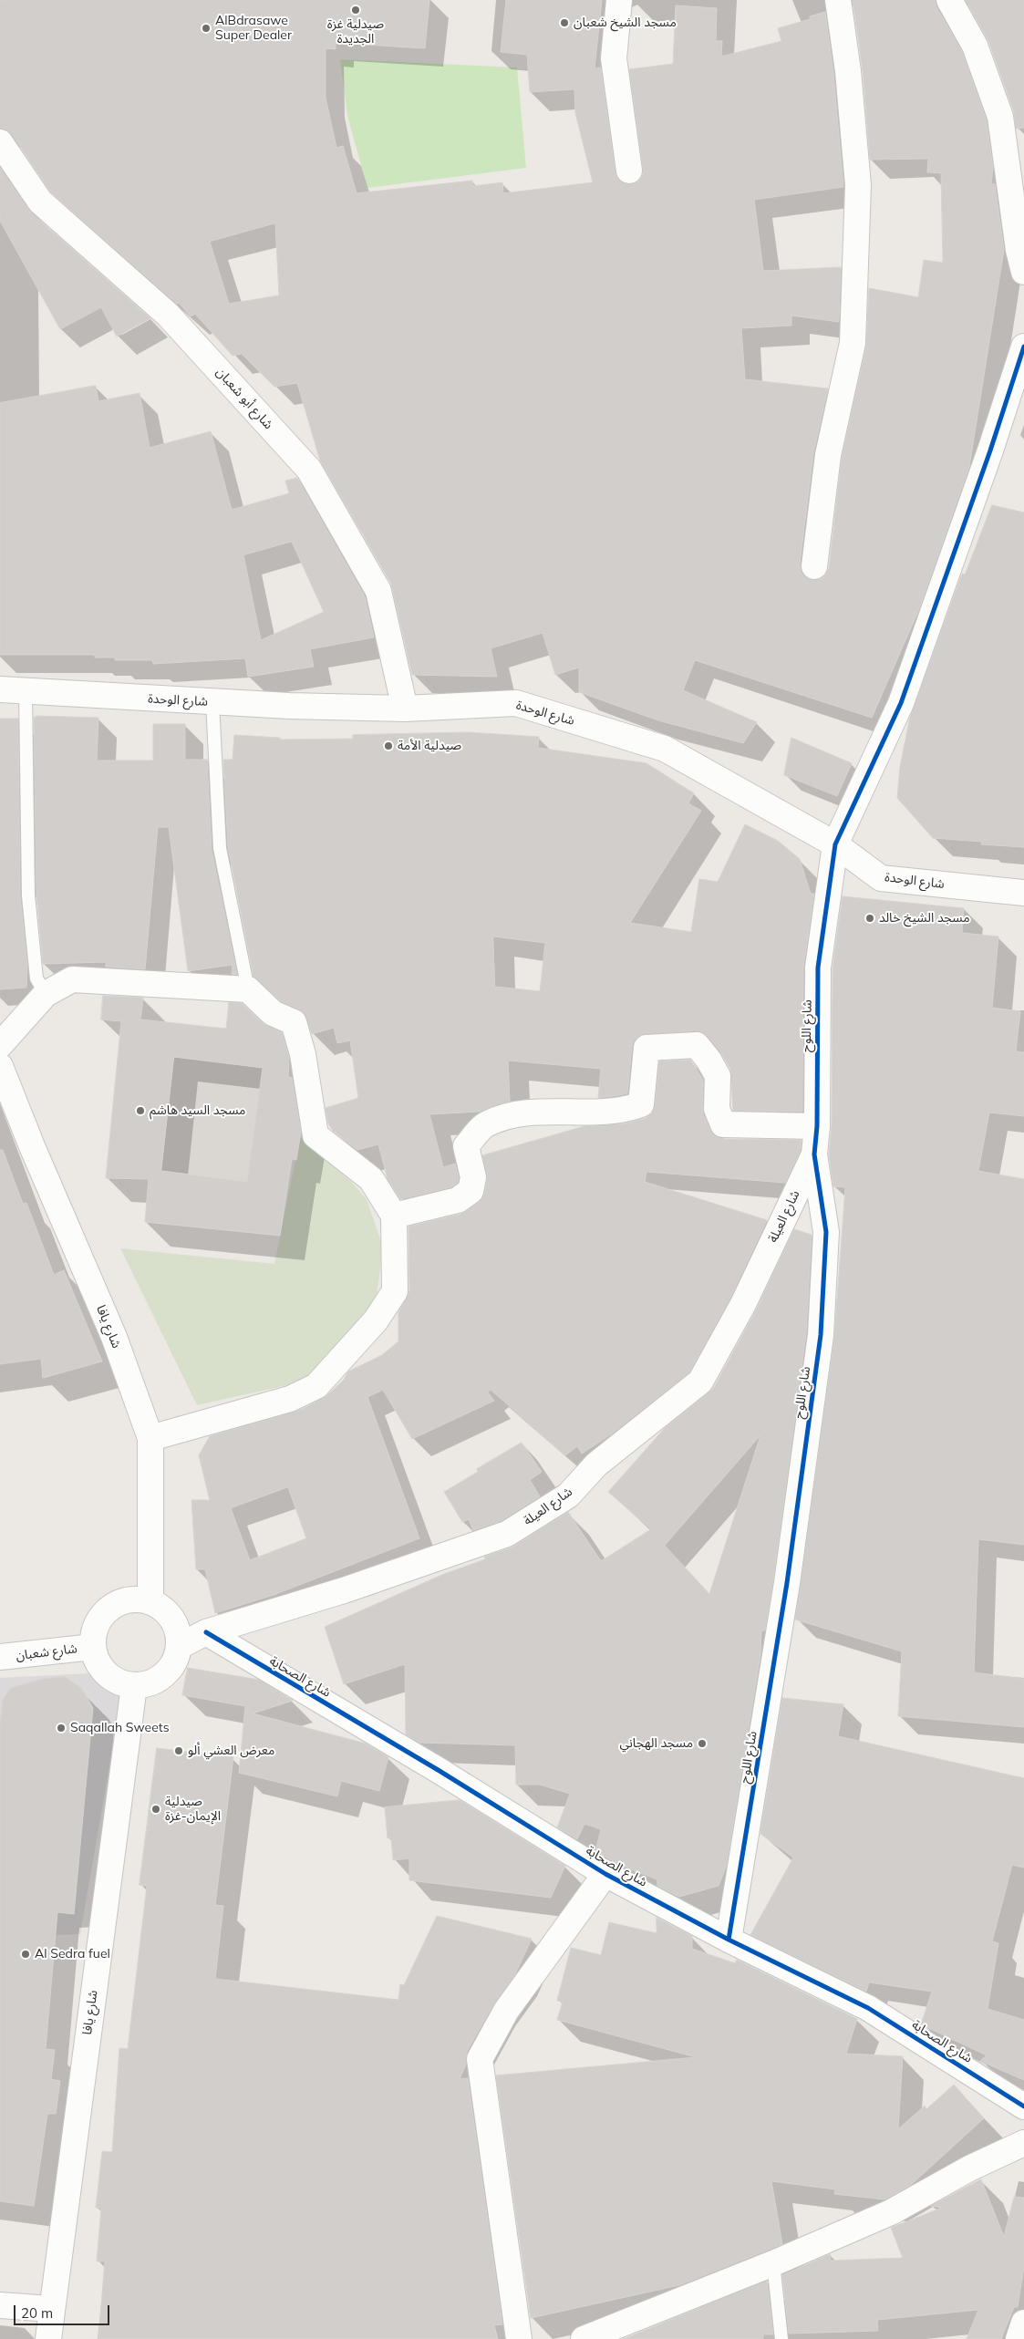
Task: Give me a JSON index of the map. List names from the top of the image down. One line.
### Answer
{"streets":{"street":["شارع أبو شعبان","شارع الوحدة","شارع اللوح","شارع العيلة","شارع يافا","شارع شعبان","شارع الصحابة"]},"crossings":[["شارع أبو شعبان","شارع الوحدة"],["شارع الوحدة","شارع اللوح"],["شارع اللوح","شارع العيلة"],["شارع اللوح","شارع الصحابة"],["شارع العيلة","شارع يافا"],["شارع العيلة","شارع شعبان"],["شارع العيلة","شارع الصحابة"],["شارع يافا","شارع شعبان"]],"places":["صيدلية غزة الجديدة","مسجد الشيخ شعبان","AlBdrasawe Super Dealer","صيدلية الأمة","مسجد الشيخ خالد","مسجد السيد هاشم","Saqallah Sweets","مسجد الهجاني","معرض العشي ألو","صيدلية الإيمان-غزة","Al Sedra fuel"],"scale_bar":"20 m"}
